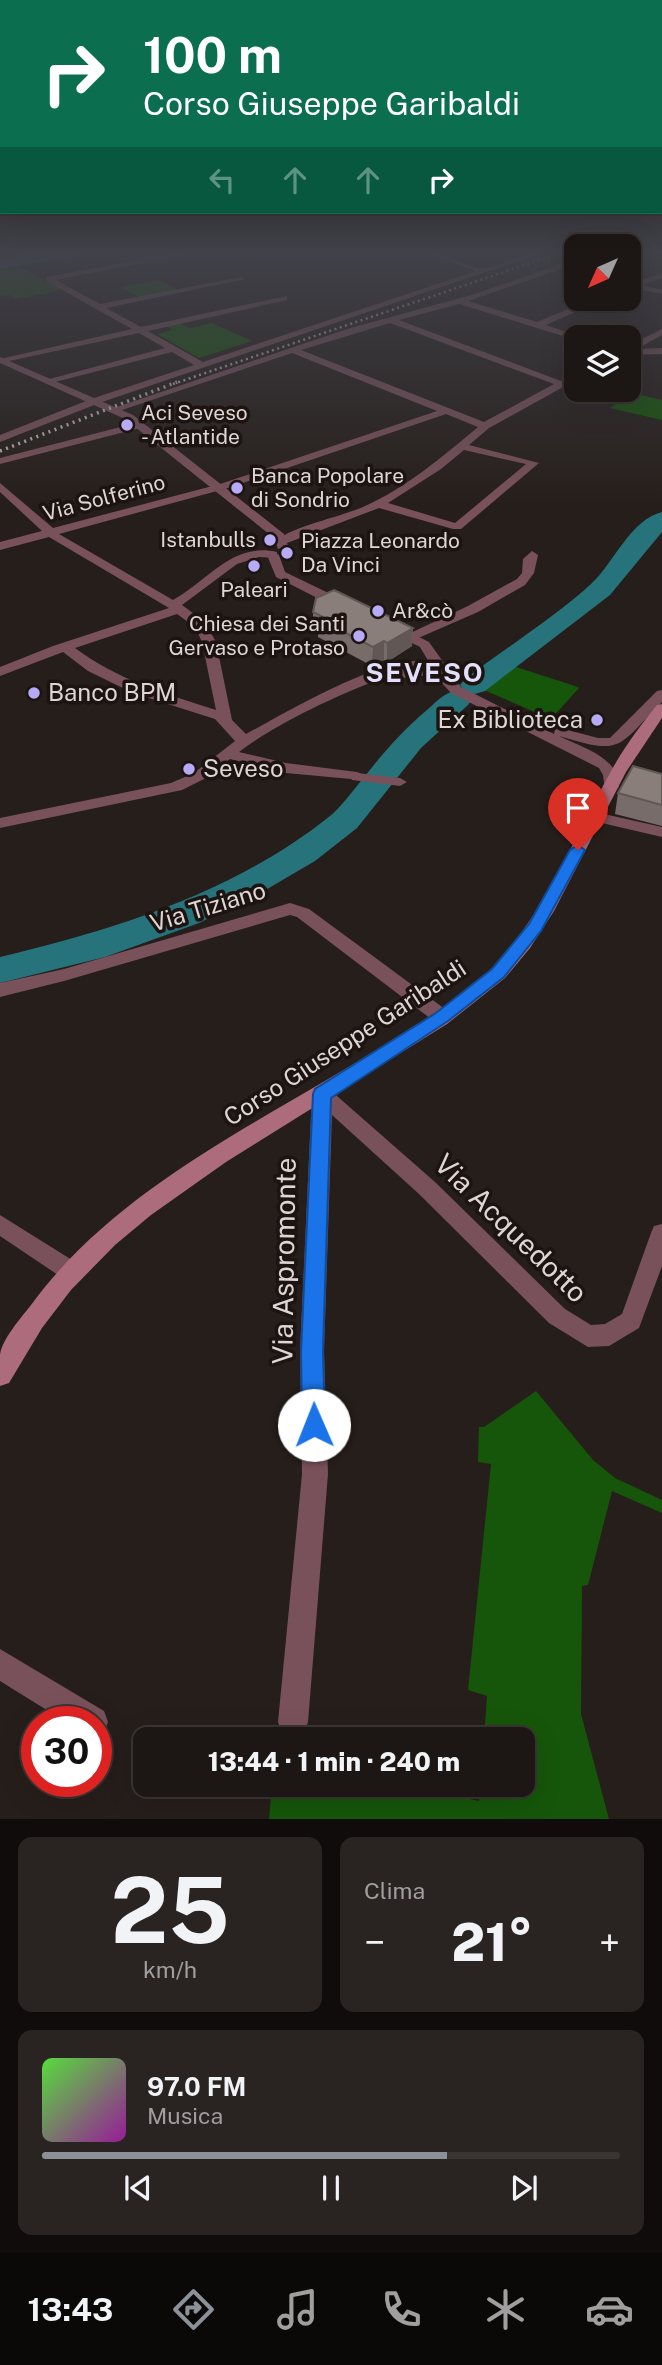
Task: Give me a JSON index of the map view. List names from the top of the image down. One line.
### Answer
{"streets":{"main road":["Corso Giuseppe Garibaldi"],"street":["Via Solferino","Via Tiziano","Via Acquedotto","Via Aspromonte"]},"crossings":[["Via Tiziano","Corso Giuseppe Garibaldi"],["Corso Giuseppe Garibaldi","Via Acquedotto"],["Corso Giuseppe Garibaldi","Via Aspromonte"],["Via Acquedotto","Via Aspromonte"]],"districts":["SEVESO"],"places":["Aci Seveso - Atlantide","Banca Popolare di Sondrio","Istanbulls","Piazza Leonardo Da Vinci","Paleari","Ar&cò","Chiesa dei Santi Gervaso e Protaso","Banco BPM","Ex Biblioteca","Seveso"],"north":"bottom left","page":{"turn":["100 m","Corso Giuseppe Garibaldi"],"limit":"30","trip":"13:44 · 1 min · 240 m","tile":[["25","km/h"],"Clima"],"heat":["−","21°","+"],"song":["97.0 FM","Musica"],"tabs":"13:43"}}
